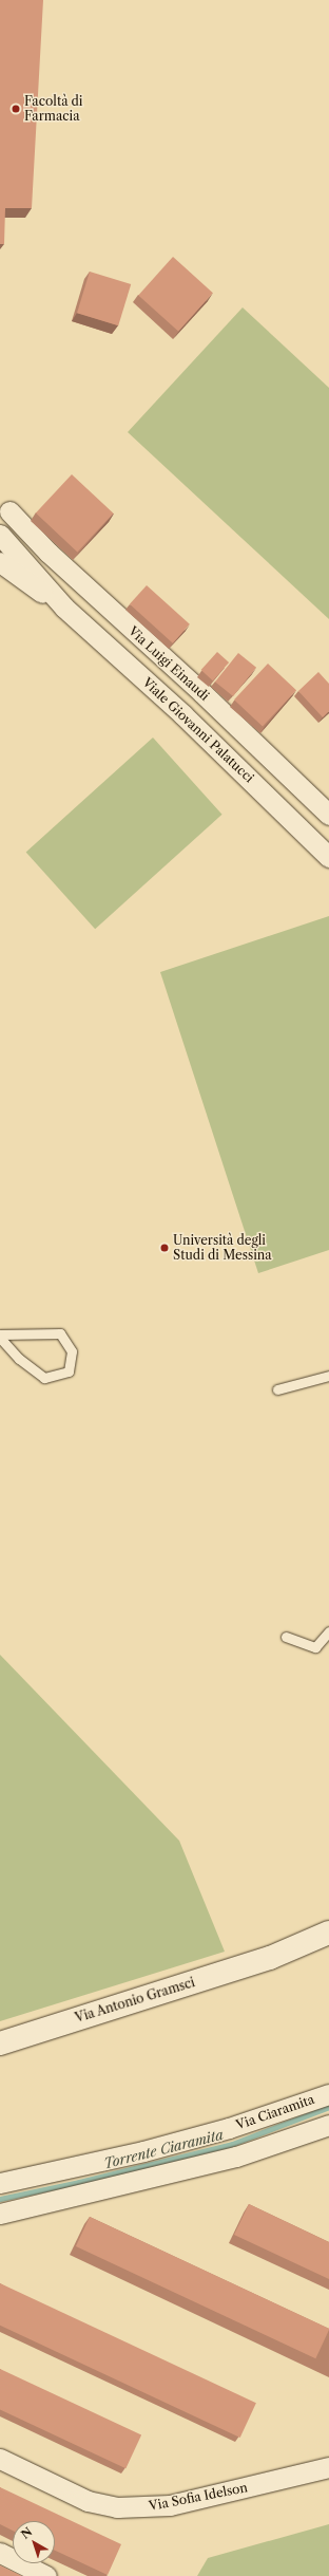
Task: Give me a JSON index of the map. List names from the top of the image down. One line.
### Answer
{"streets":{"main road":["Via Antonio Gramsci"],"street":["Via Luigi Einaudi","Viale Giovanni Palatucci","Via Ciaramita","Via Sofia Idelson"]},"water":["Torrente Ciaramita"],"places":["Facoltà di Farmacia","Università degli Studi di Messina"],"north":"top left"}
